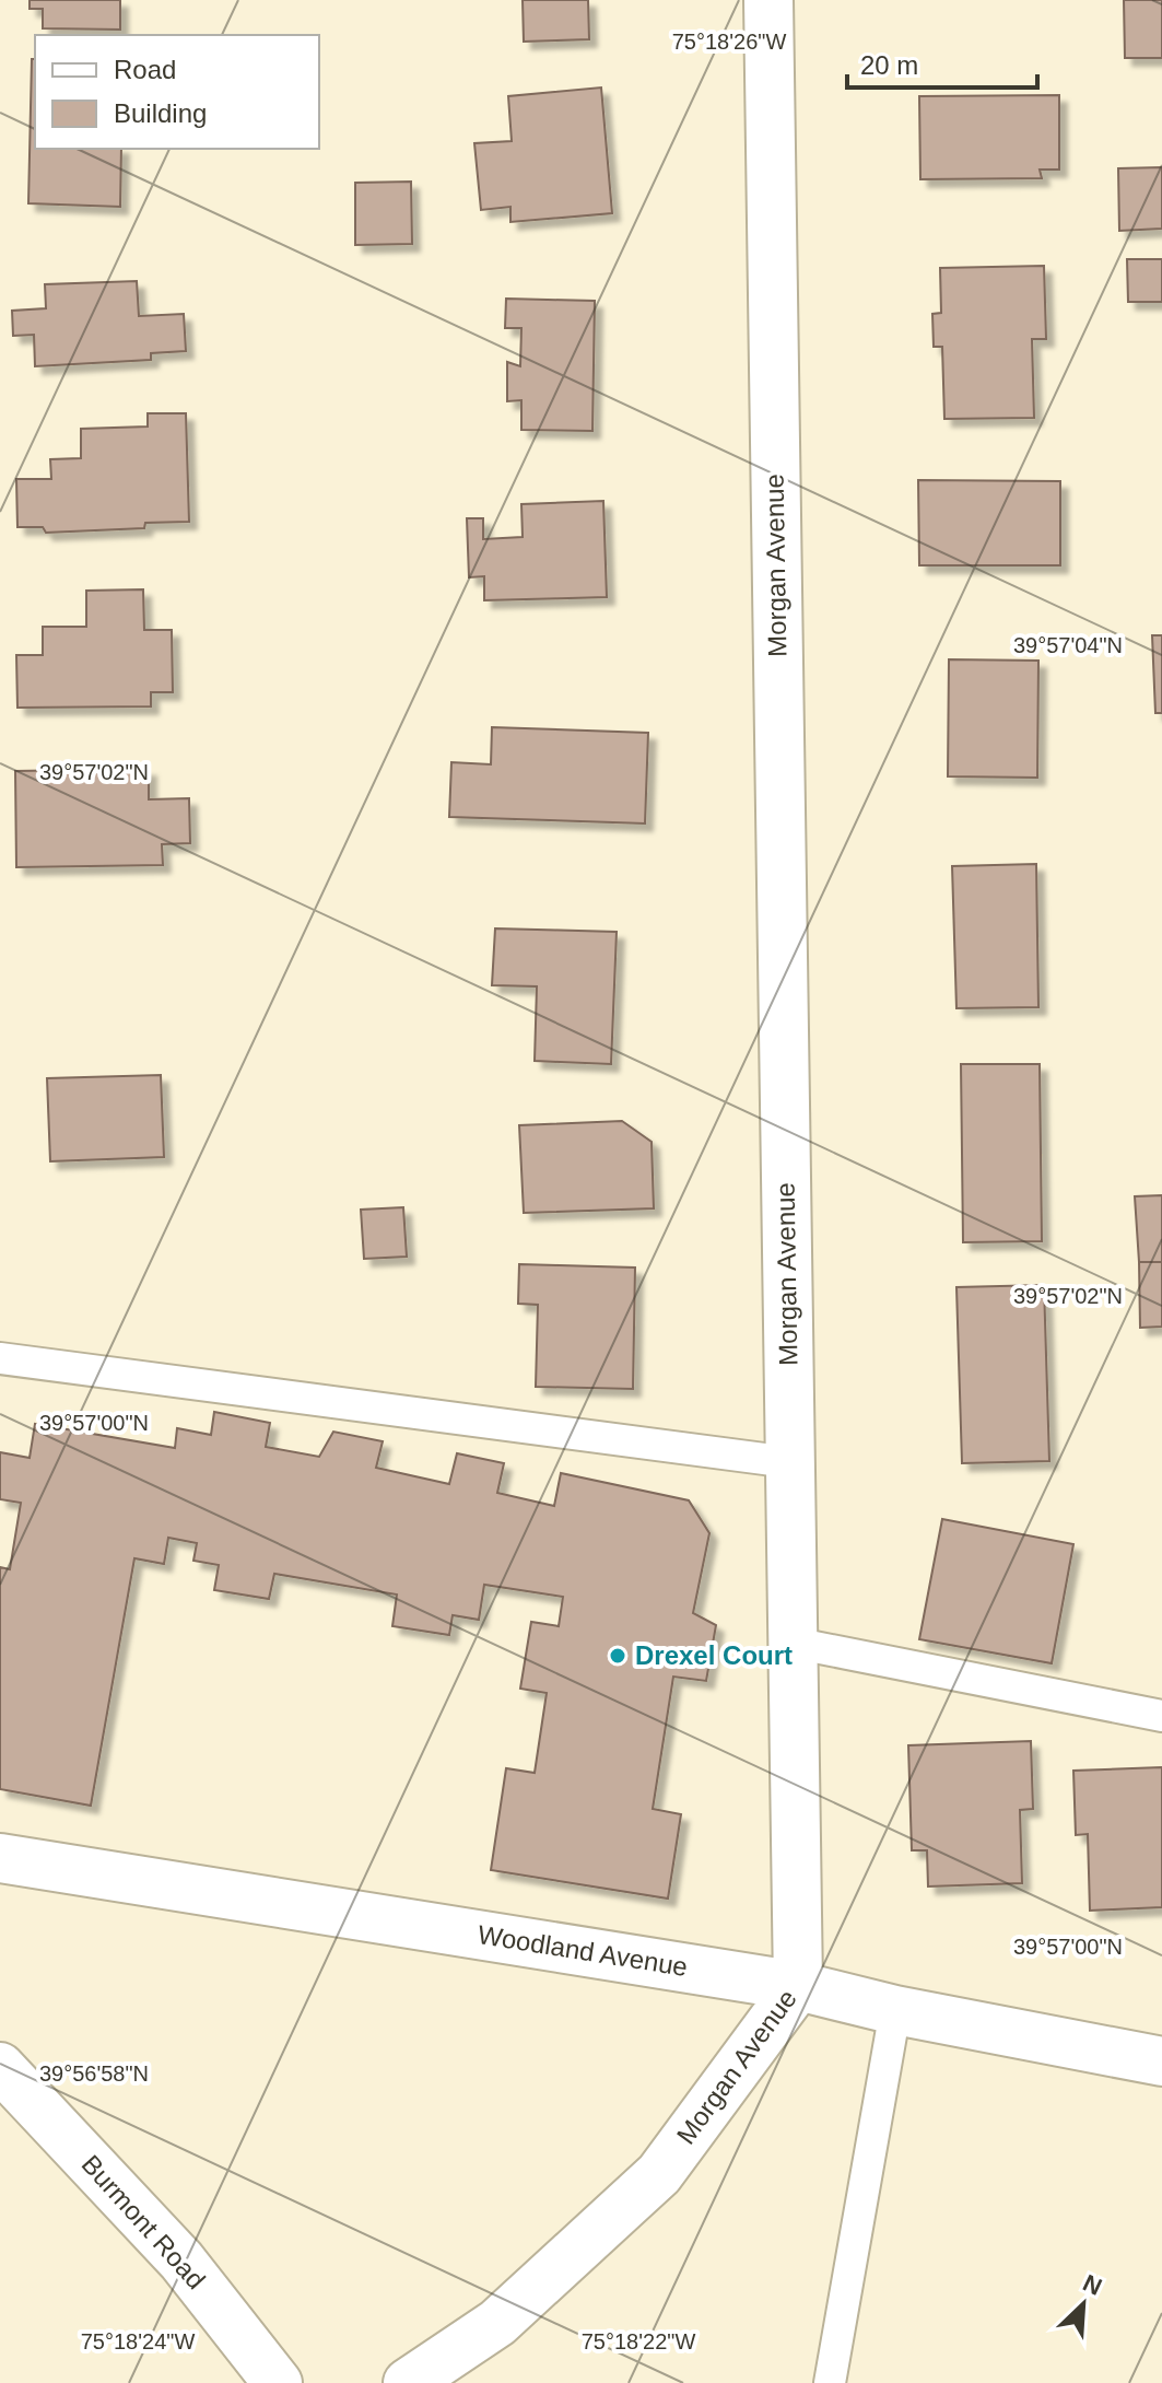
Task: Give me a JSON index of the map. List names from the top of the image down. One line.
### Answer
{"streets":{"street":["Morgan Avenue","Woodland Avenue","Burmont Road"]},"crossings":[["Morgan Avenue","Woodland Avenue"]],"places":["Drexel Court"],"legend":["Road","Building"],"scale_bar":"20 m","north":"top right","coordinates":["75°18'26\"W","39°57'04\"N","39°57'02\"N","39°57'00\"N","39°56'58\"N","75°18'24\"W","75°18'22\"W"]}
